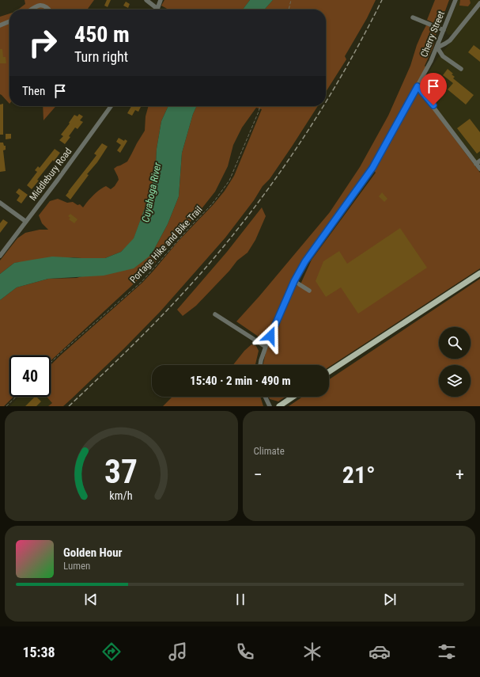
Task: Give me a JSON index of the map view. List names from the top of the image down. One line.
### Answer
{"streets":{"street":["Cherry Street","Middlebury Road"],"path":["Portage Hike and Bike Trail"]},"water":["Cuyahoga River"],"page":{"turn":["450 m","Turn right"],"then":"Then","limit":"40","trip":"15:40 · 2 min · 490 m","tile":"Climate","heat":["−","21°","+"],"song":["Golden Hour","Lumen"],"tabs":"15:38","gauge":["37","km/h"]}}
